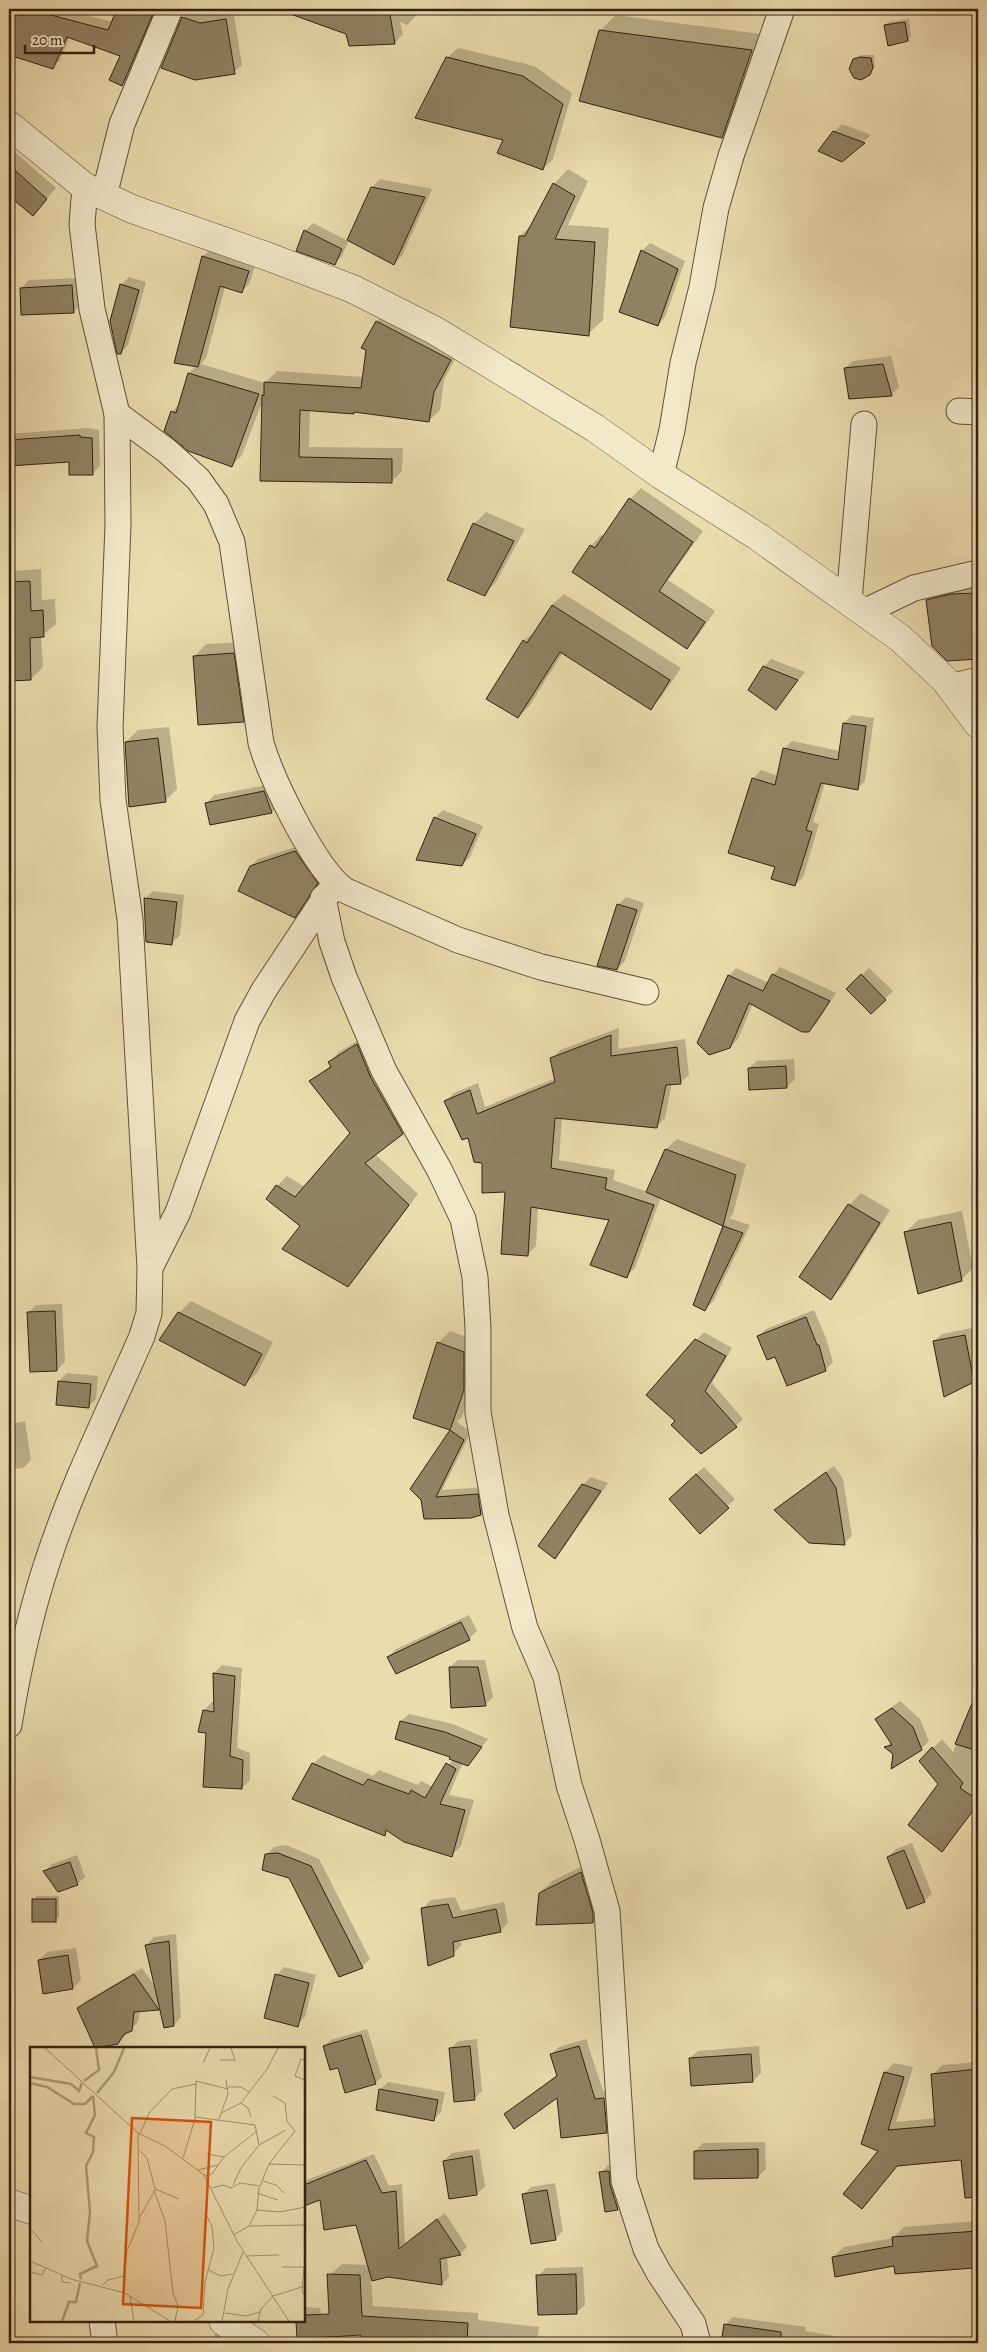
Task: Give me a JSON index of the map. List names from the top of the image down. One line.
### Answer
{"scale_bar":"20 m"}
